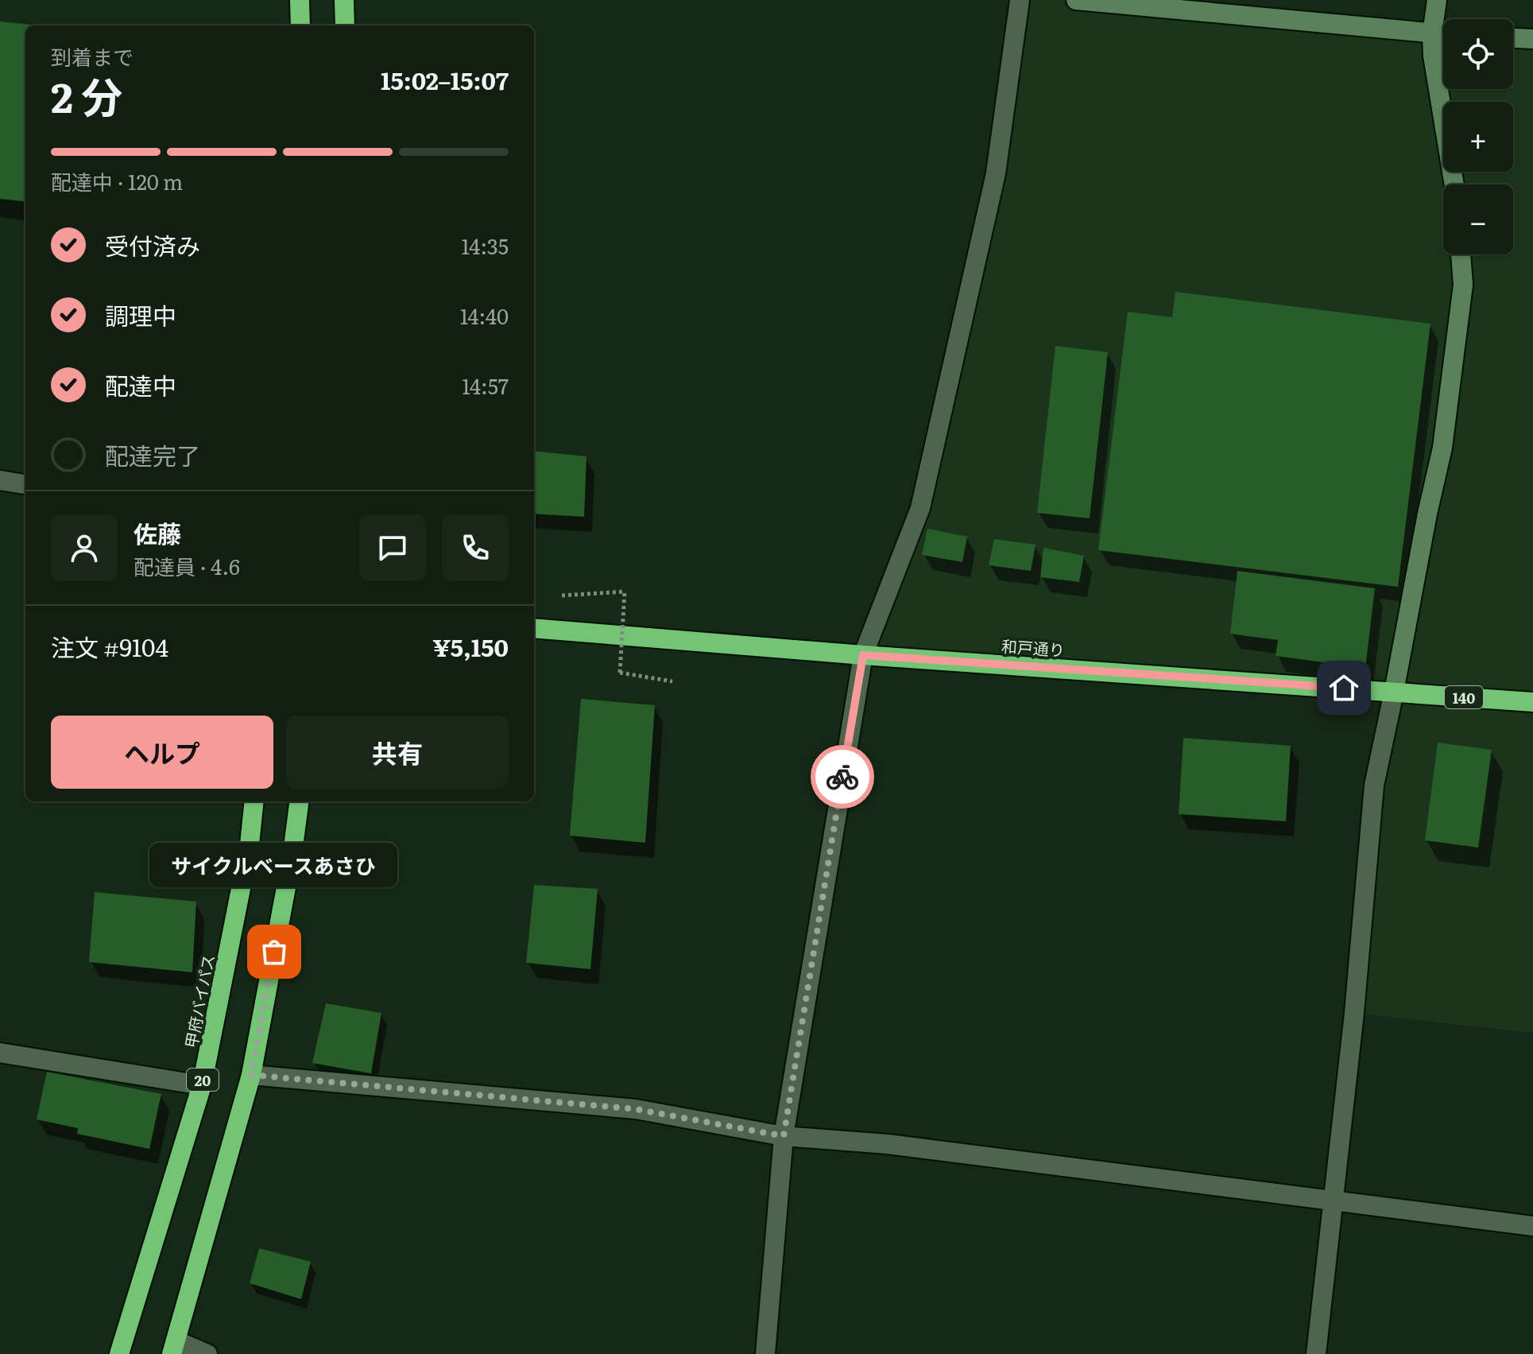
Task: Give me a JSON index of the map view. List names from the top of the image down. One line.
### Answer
{"streets":{"highway":["和戸通り","140","甲府バイパス","20"]},"places":["サイクルベースあさひ"],"page":{"map_buttons":["+","−"],"heading":["2 分","到着まで","15:02–15:07"],"panel":["佐藤","配達員 · 4.6","注文 #9104","¥5,150"],"bar":"配達中 · 120 m","list":[["受付済み","14:35"],["調理中","14:40"],["配達中","14:57"],"配達完了"],"buttons":["ヘルプ","共有"],"bubble":"サイクルベースあさひ"}}
